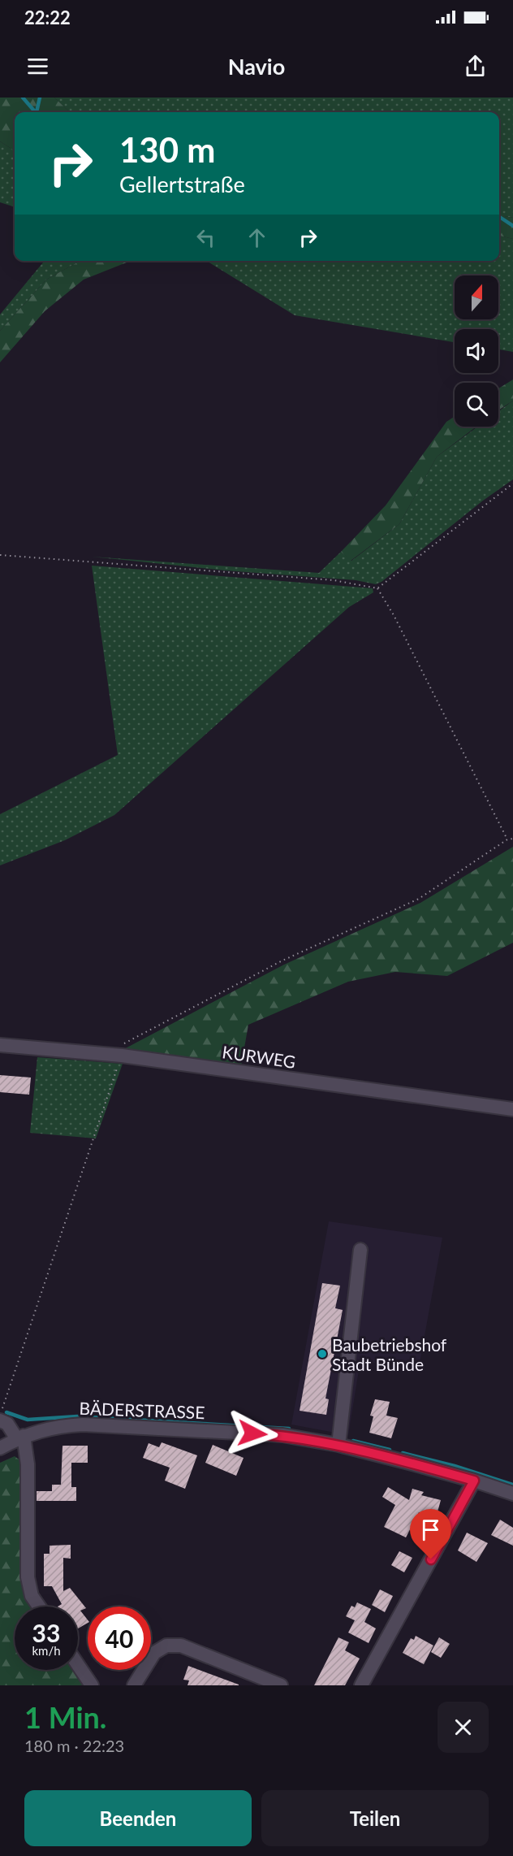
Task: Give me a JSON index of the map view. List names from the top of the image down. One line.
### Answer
{"streets":{"street":["KURWEG","BÄDERSTRASSE"]},"places":["Baubetriebshof Stadt Bünde"],"north":"top","page":{"status":"22:22","header":"Navio","turn":["130 m","Gellertstraße"],"speed":"33 km/h","limit":"40","heading":["1 Min.","180 m · 22:23"],"buttons":["Beenden","Teilen"]}}
